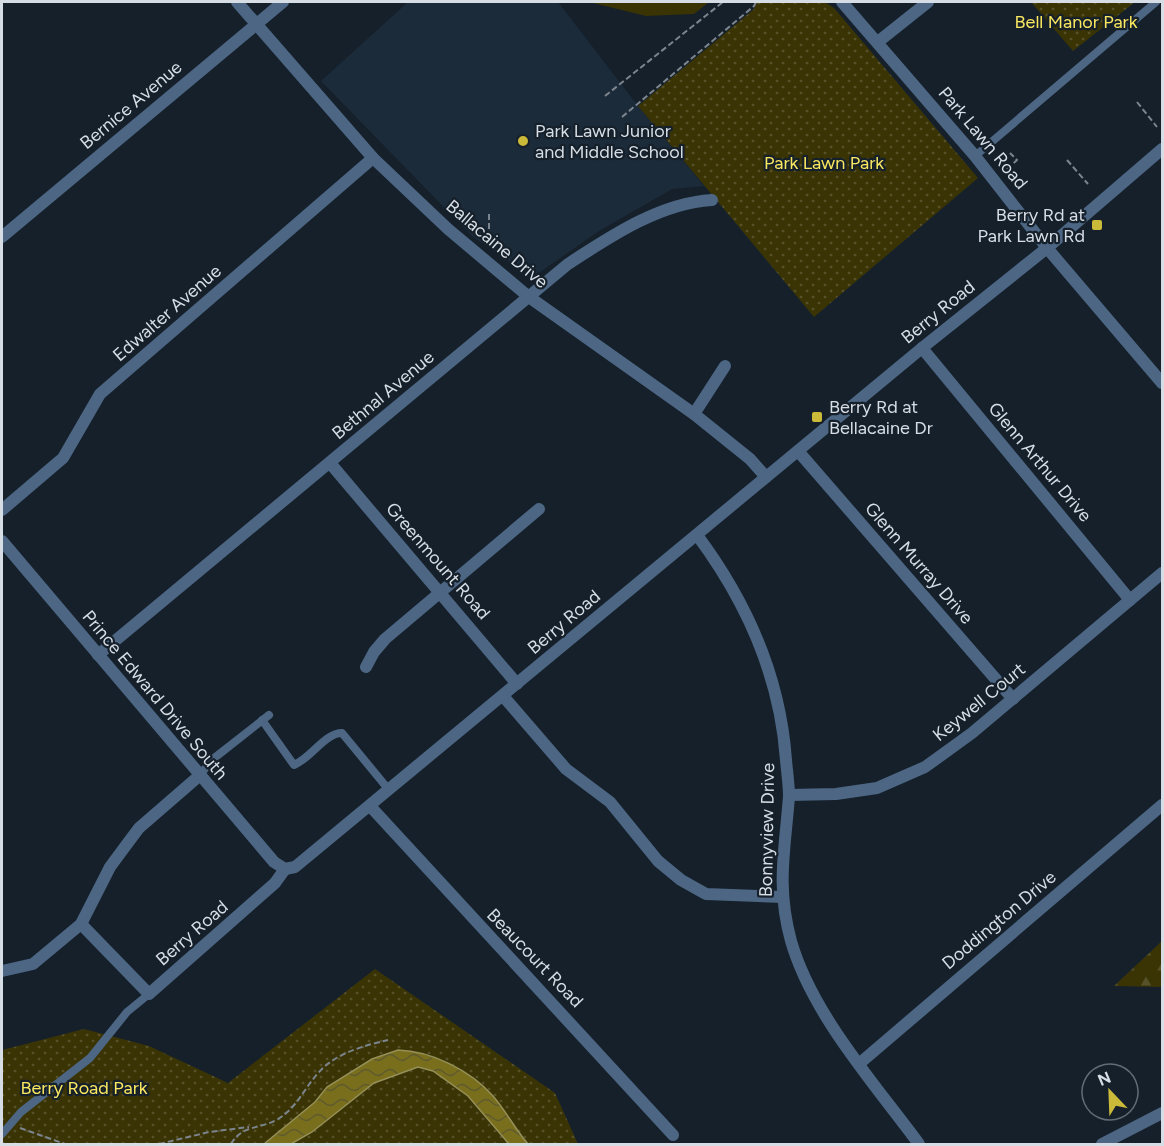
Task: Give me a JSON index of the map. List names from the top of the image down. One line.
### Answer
{"streets":{"street":["Bernice Avenue","Park Lawn Road","Ballacaine Drive","Berry Road","Edwalter Avenue","Bethnal Avenue","Glenn Arthur Drive","Greenmount Road","Glenn Murray Drive","Prince Edward Drive South","Keywell Court","Bonnyview Drive","Doddington Drive","Beaucourt Road"]},"crossings":[["Bernice Avenue","Ballacaine Drive"],["Park Lawn Road","Berry Road"],["Ballacaine Drive","Berry Road"],["Ballacaine Drive","Edwalter Avenue"],["Ballacaine Drive","Bethnal Avenue"],["Berry Road","Glenn Arthur Drive"],["Berry Road","Greenmount Road"],["Berry Road","Glenn Murray Drive"],["Berry Road","Prince Edward Drive South"],["Berry Road","Bonnyview Drive"],["Berry Road","Beaucourt Road"],["Bethnal Avenue","Greenmount Road"],["Bethnal Avenue","Prince Edward Drive South"],["Glenn Arthur Drive","Keywell Court"],["Glenn Murray Drive","Keywell Court"],["Keywell Court","Bonnyview Drive"],["Bonnyview Drive","Doddington Drive"]],"parks":["Bell Manor Park","Park Lawn Park","Berry Road Park"],"places":{"other":["Park Lawn Junior and Middle School"],"transit":["Berry Rd at Park Lawn Rd","Berry Rd at Bellacaine Dr"]},"north":"top left"}
